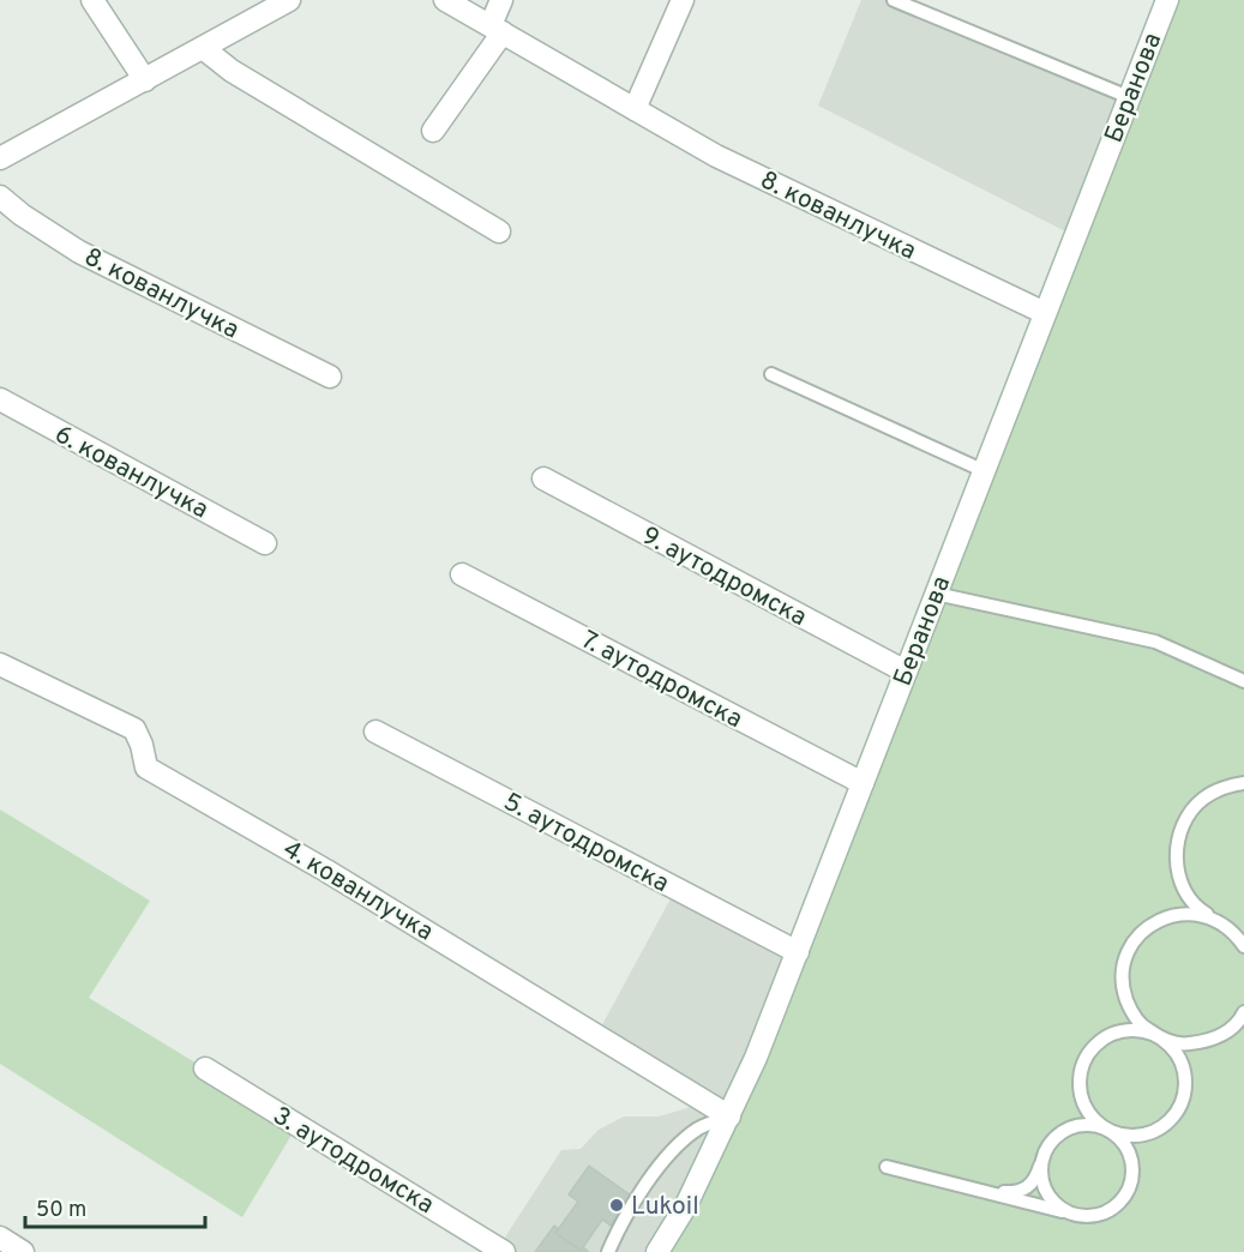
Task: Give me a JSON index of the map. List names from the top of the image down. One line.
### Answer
{"streets":{"street":["Беранова","8. кованлучка","6. кованлучка","9. аутодромска","7. аутодромска","5. аутодромска","4. кованлучка","3. аутодромска"]},"crossings":[["Беранова","8. кованлучка"],["Беранова","9. аутодромска"],["Беранова","7. аутодромска"],["Беранова","5. аутодромска"],["Беранова","4. кованлучка"]],"places":["Lukoil"],"scale_bar":"50 m"}
